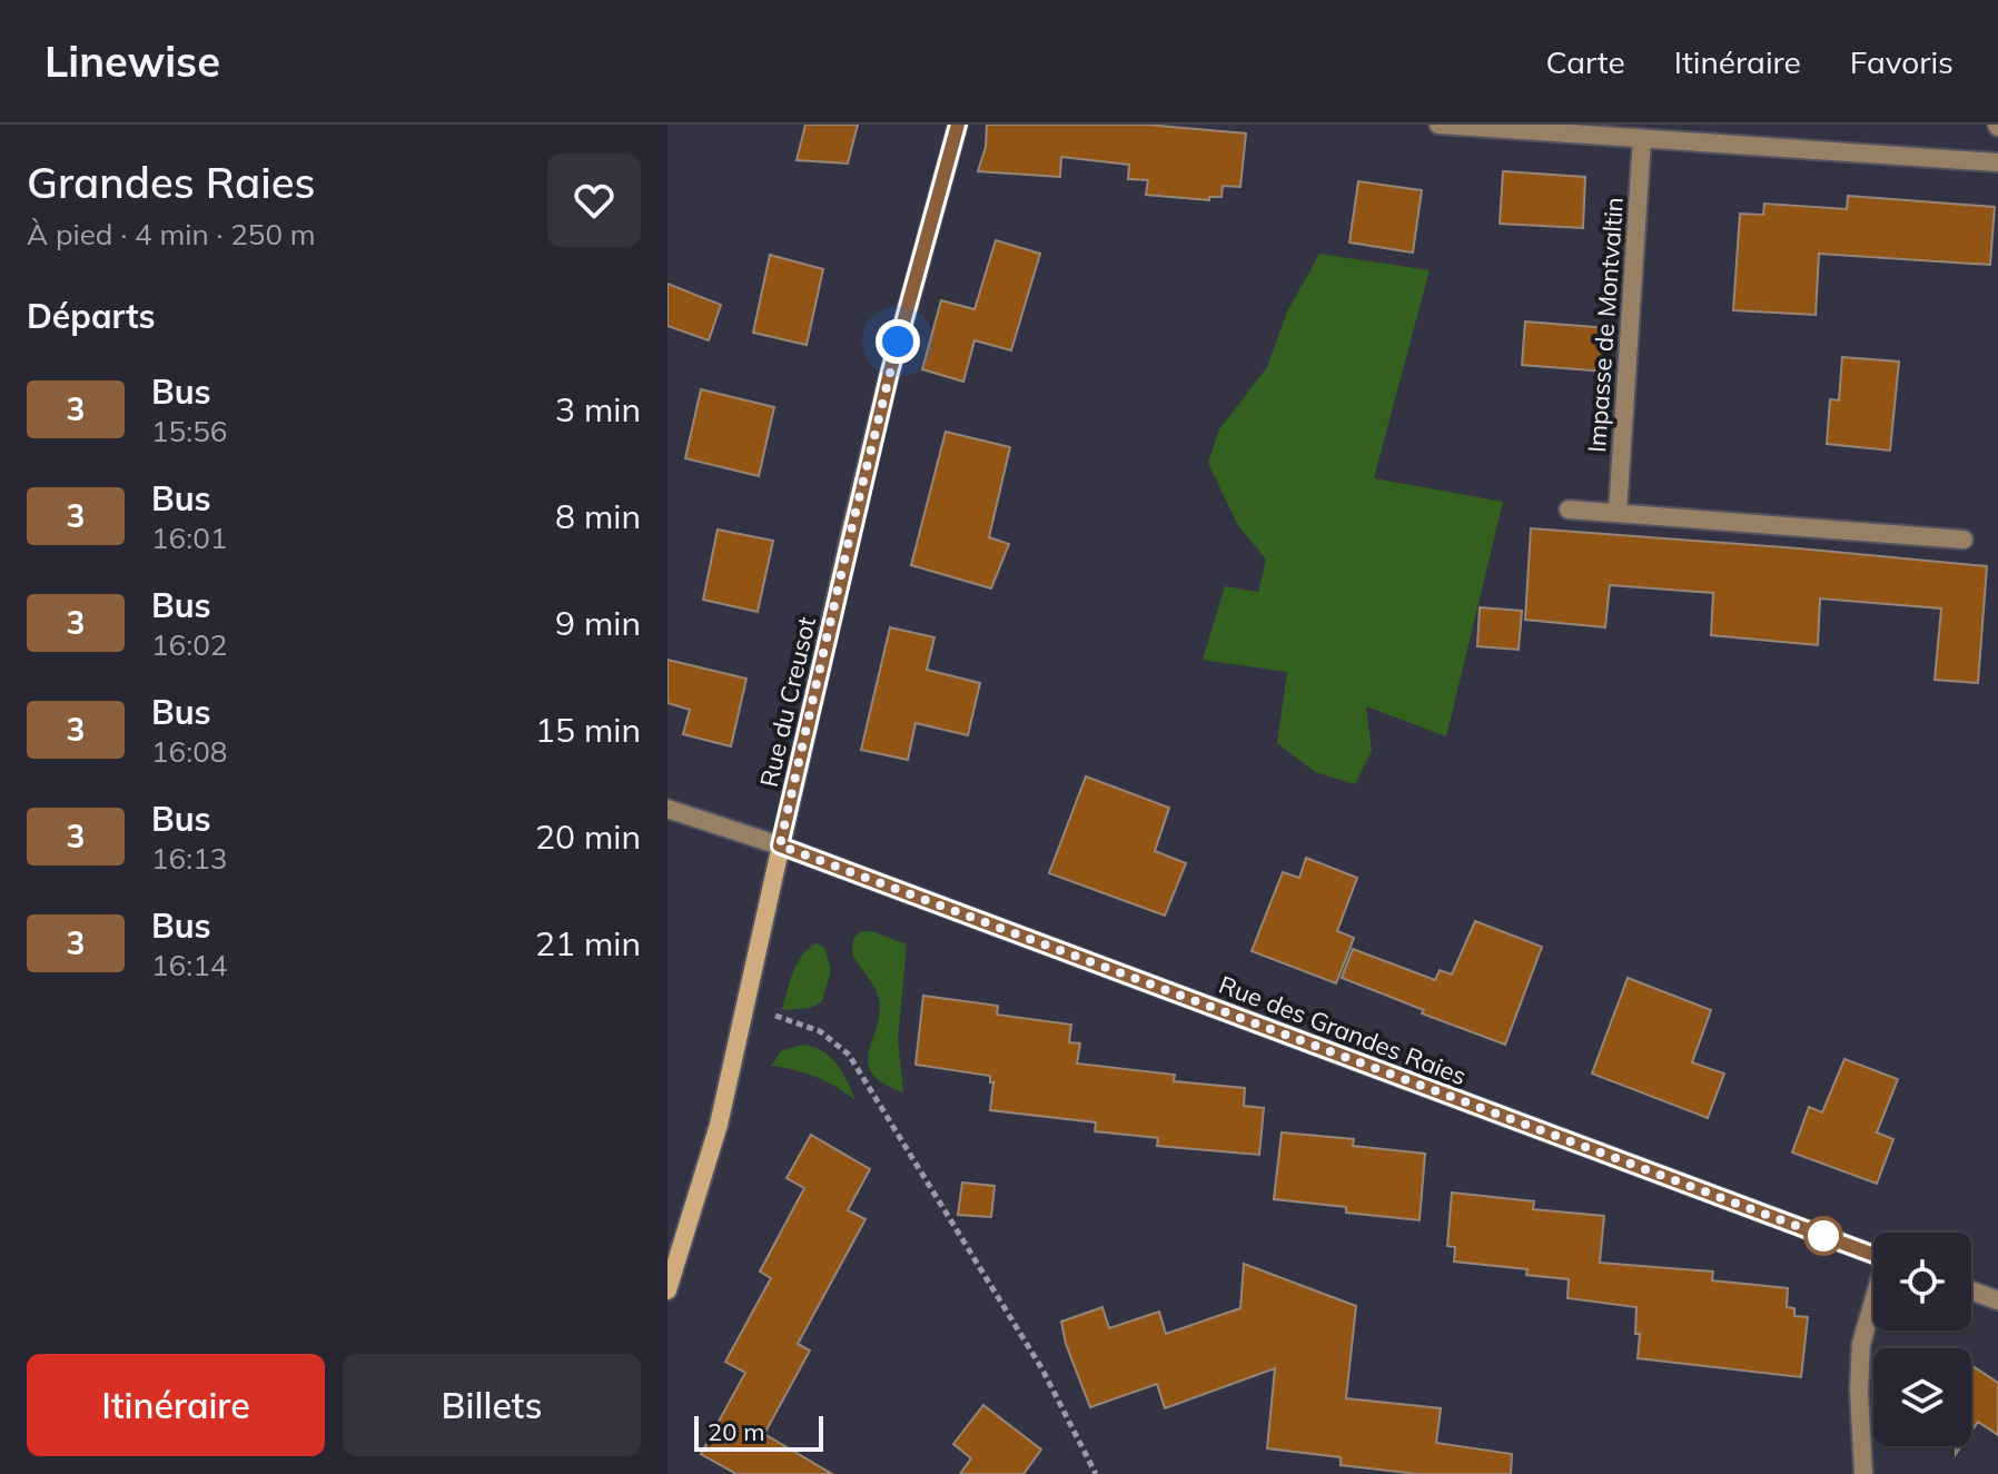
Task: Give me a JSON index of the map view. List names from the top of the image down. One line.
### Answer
{"streets":{"street":["Impasse de Montvaltin","Rue du Creusot","Rue des Grandes Raies"]},"crossings":[["Rue du Creusot","Rue des Grandes Raies"]],"lines":["bus line 3"],"scale_bar":"20 m","page":{"header":"Linewise","nav":["Carte","Itinéraire","Favoris"],"heading":[["Grandes Raies","À pied · 4 min · 250 m"],"Départs"],"list":[{"mark":"3","name":"Bus","note":"15:56","value":"3 min"},{"mark":"3","name":"Bus","note":"16:01","value":"8 min"},{"mark":"3","name":"Bus","note":"16:02","value":"9 min"},{"mark":"3","name":"Bus","note":"16:08","value":"15 min"},{"mark":"3","name":"Bus","note":"16:13","value":"20 min"},{"mark":"3","name":"Bus","note":"16:14","value":"21 min"}],"buttons":["Itinéraire","Billets"],"scale":"20 m"}}
